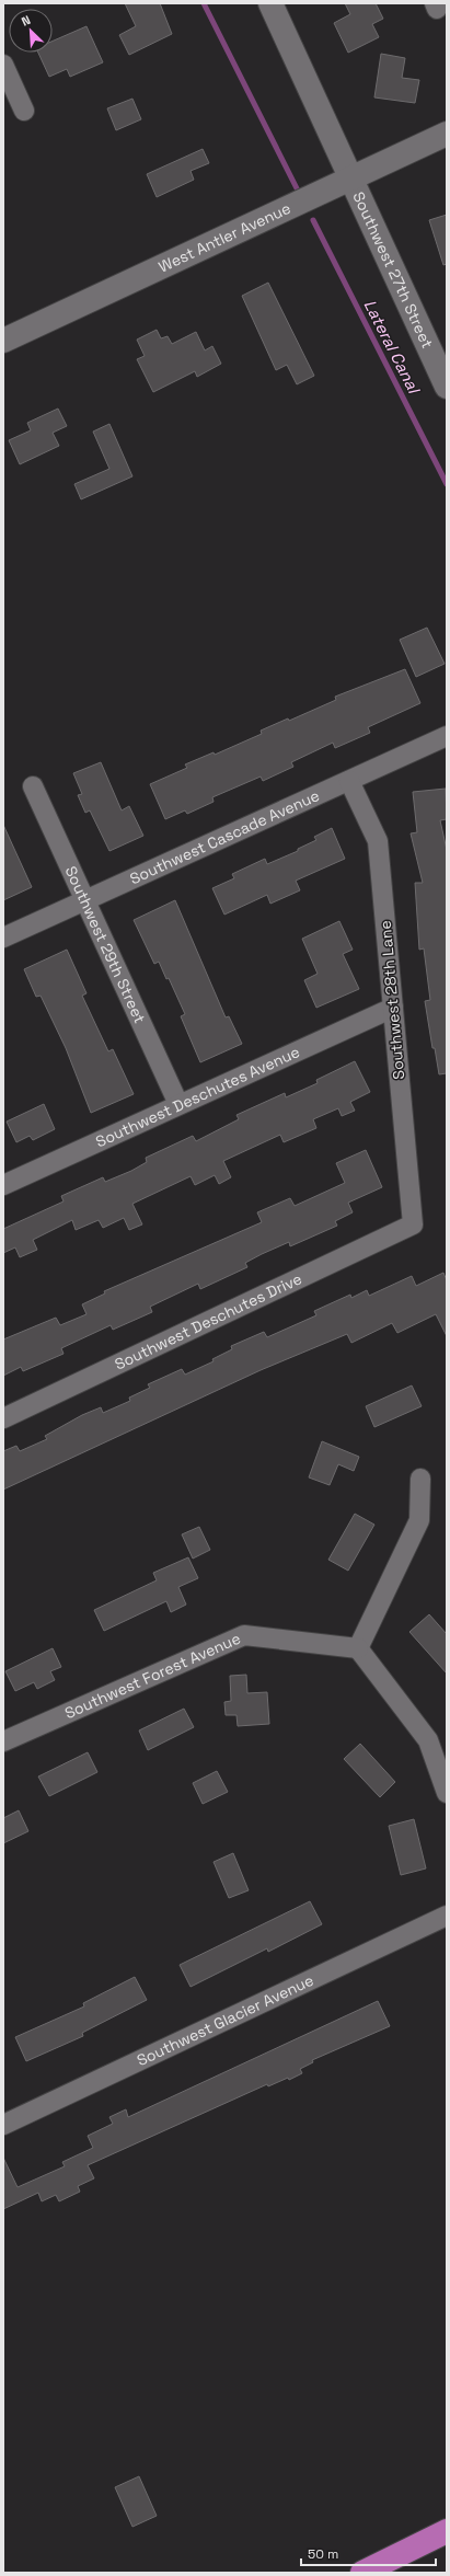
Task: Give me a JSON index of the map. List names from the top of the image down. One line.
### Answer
{"streets":{"street":["West Antler Avenue","Southwest 27th Street","Southwest Cascade Avenue","Southwest 29th Street","Southwest 28th Lane","Southwest Deschutes Avenue","Southwest Deschutes Drive","Southwest Forest Avenue","Southwest Glacier Avenue"]},"crossings":[["West Antler Avenue","Southwest 27th Street"],["Southwest Cascade Avenue","Southwest 29th Street"],["Southwest Cascade Avenue","Southwest 28th Lane"],["Southwest 29th Street","Southwest Deschutes Avenue"],["Southwest 28th Lane","Southwest Deschutes Avenue"],["Southwest 28th Lane","Southwest Deschutes Drive"]],"water":["Lateral Canal"],"scale_bar":"50 m","north":"top left"}
